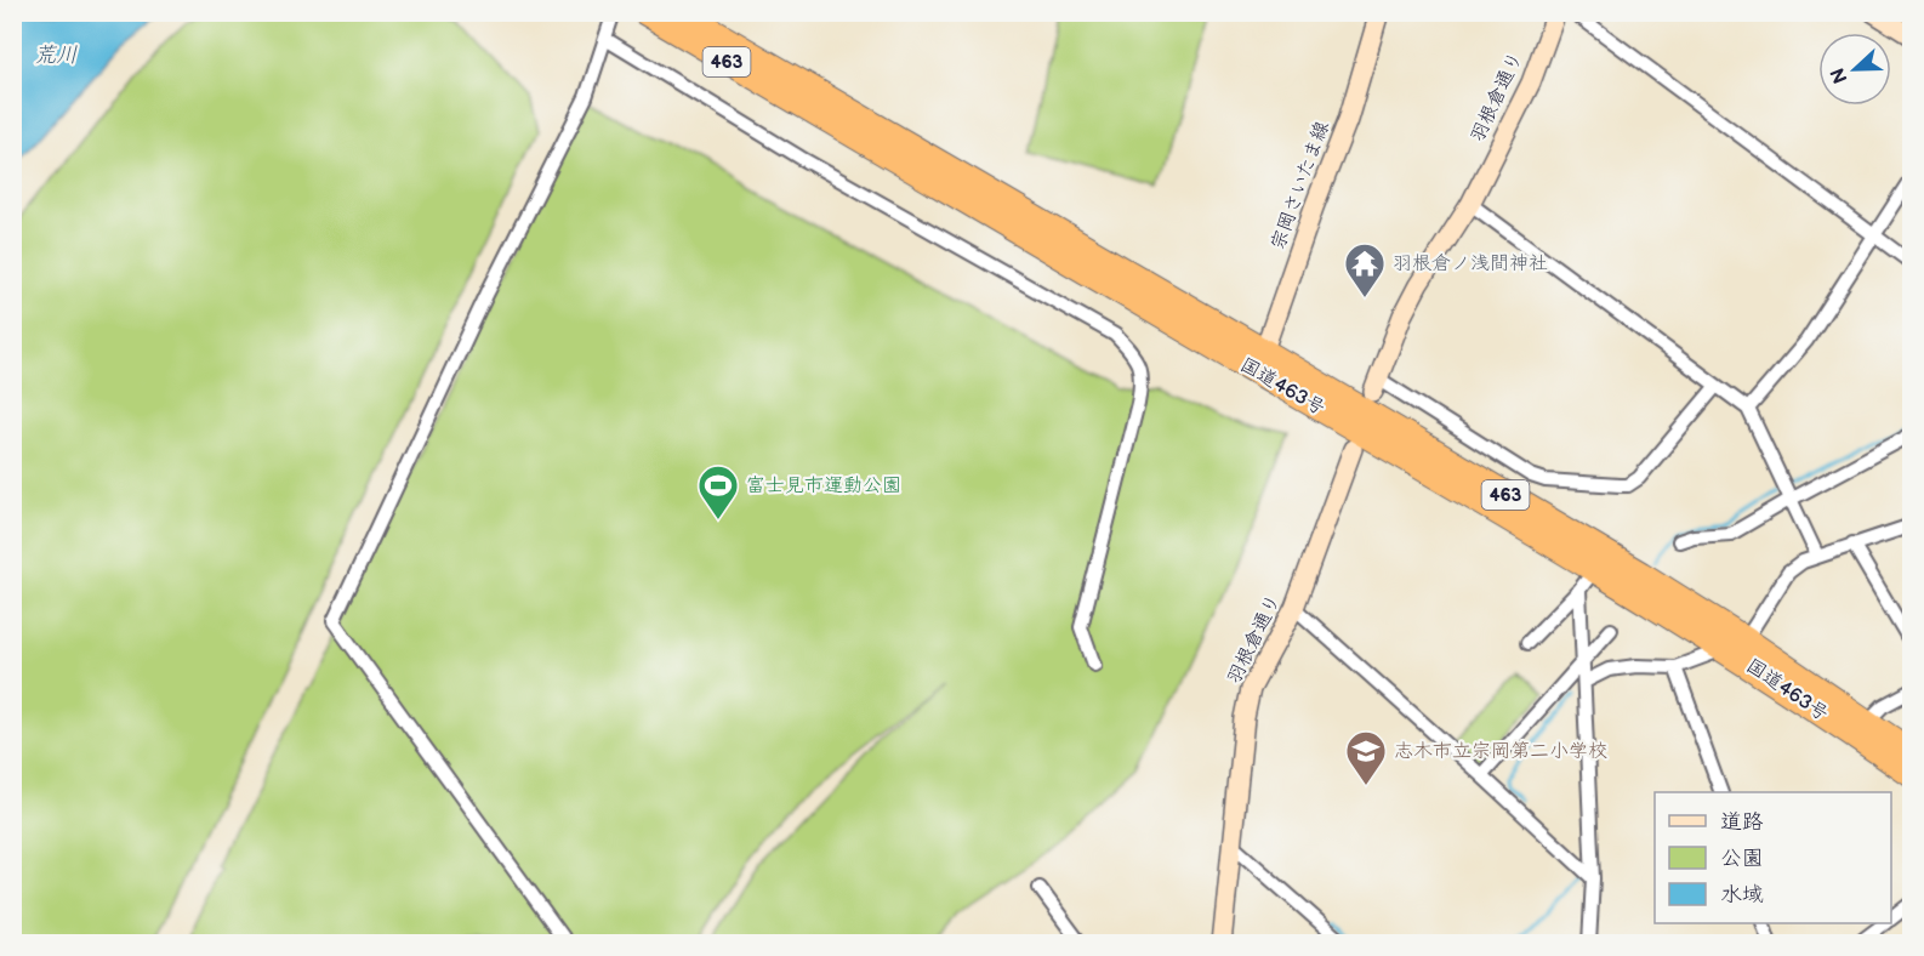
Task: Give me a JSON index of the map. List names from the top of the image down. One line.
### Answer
{"streets":{"highway":["463","国道463号"],"street":["羽根倉通り","宗岡さいたま線"]},"crossings":[["宗岡さいたま線","国道463号"]],"water":["荒川"],"places":{"temple":["羽根倉ノ浅間神社"],"sports":["富士見市運動公園"],"school or university":["志木市立宗岡第二小学校"]},"legend":["道路","公園","水域"],"north":"left"}
